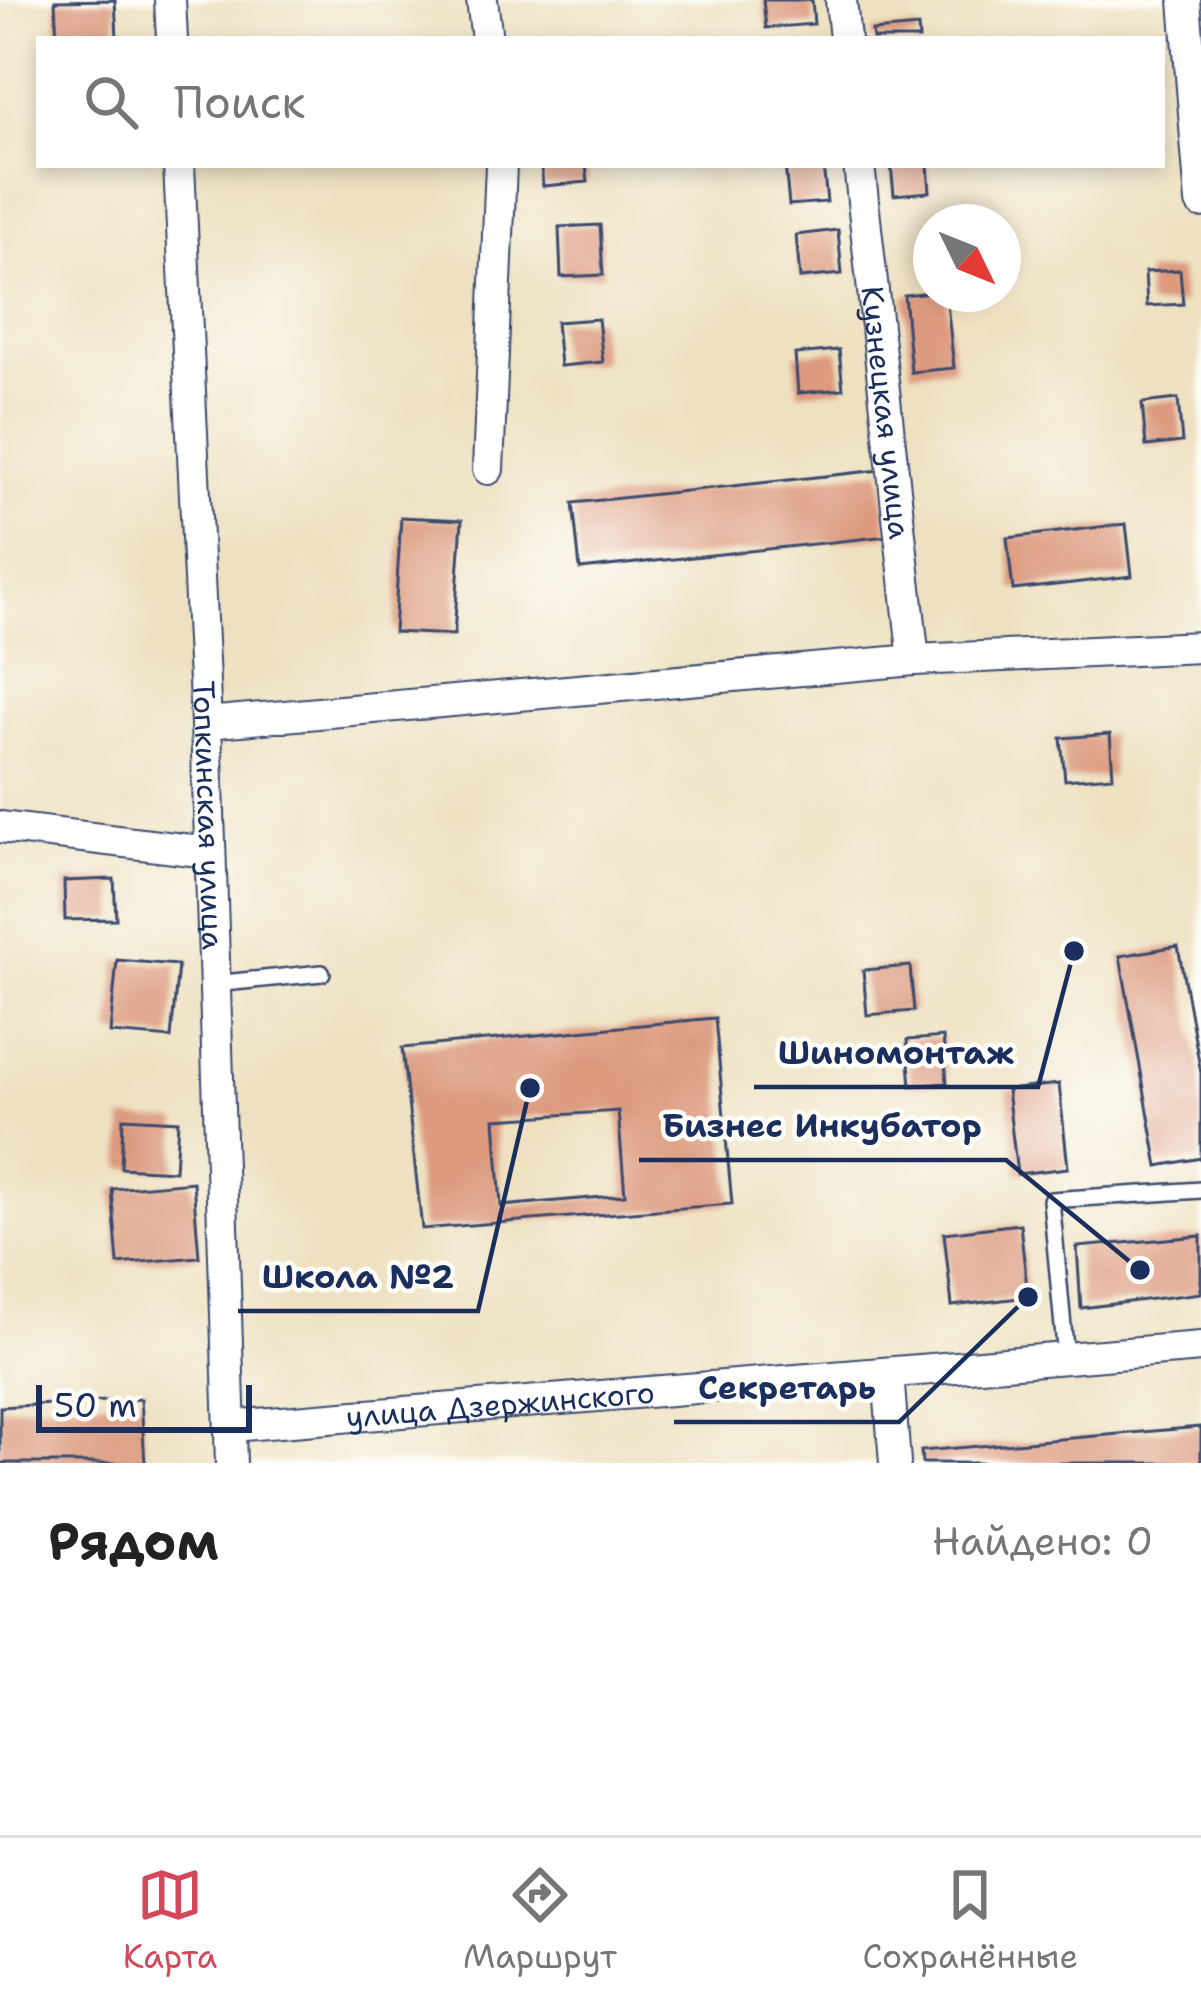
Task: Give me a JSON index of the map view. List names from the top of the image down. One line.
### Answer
{"streets":{"street":["Кузнецкая улица","Топкинская улица","улица Дзержинского"]},"crossings":[["Топкинская улица","улица Дзержинского"]],"places":["Шиномонтаж","Школа №2","Бизнес Инкубатор","Секретарь"],"scale_bar":"50 m","north":"bottom right","page":{"search":"Поиск","scale":"50 m","heading":["Рядом","Найдено: 0"],"nav":["Карта","Маршрут","Сохранённые"]}}
